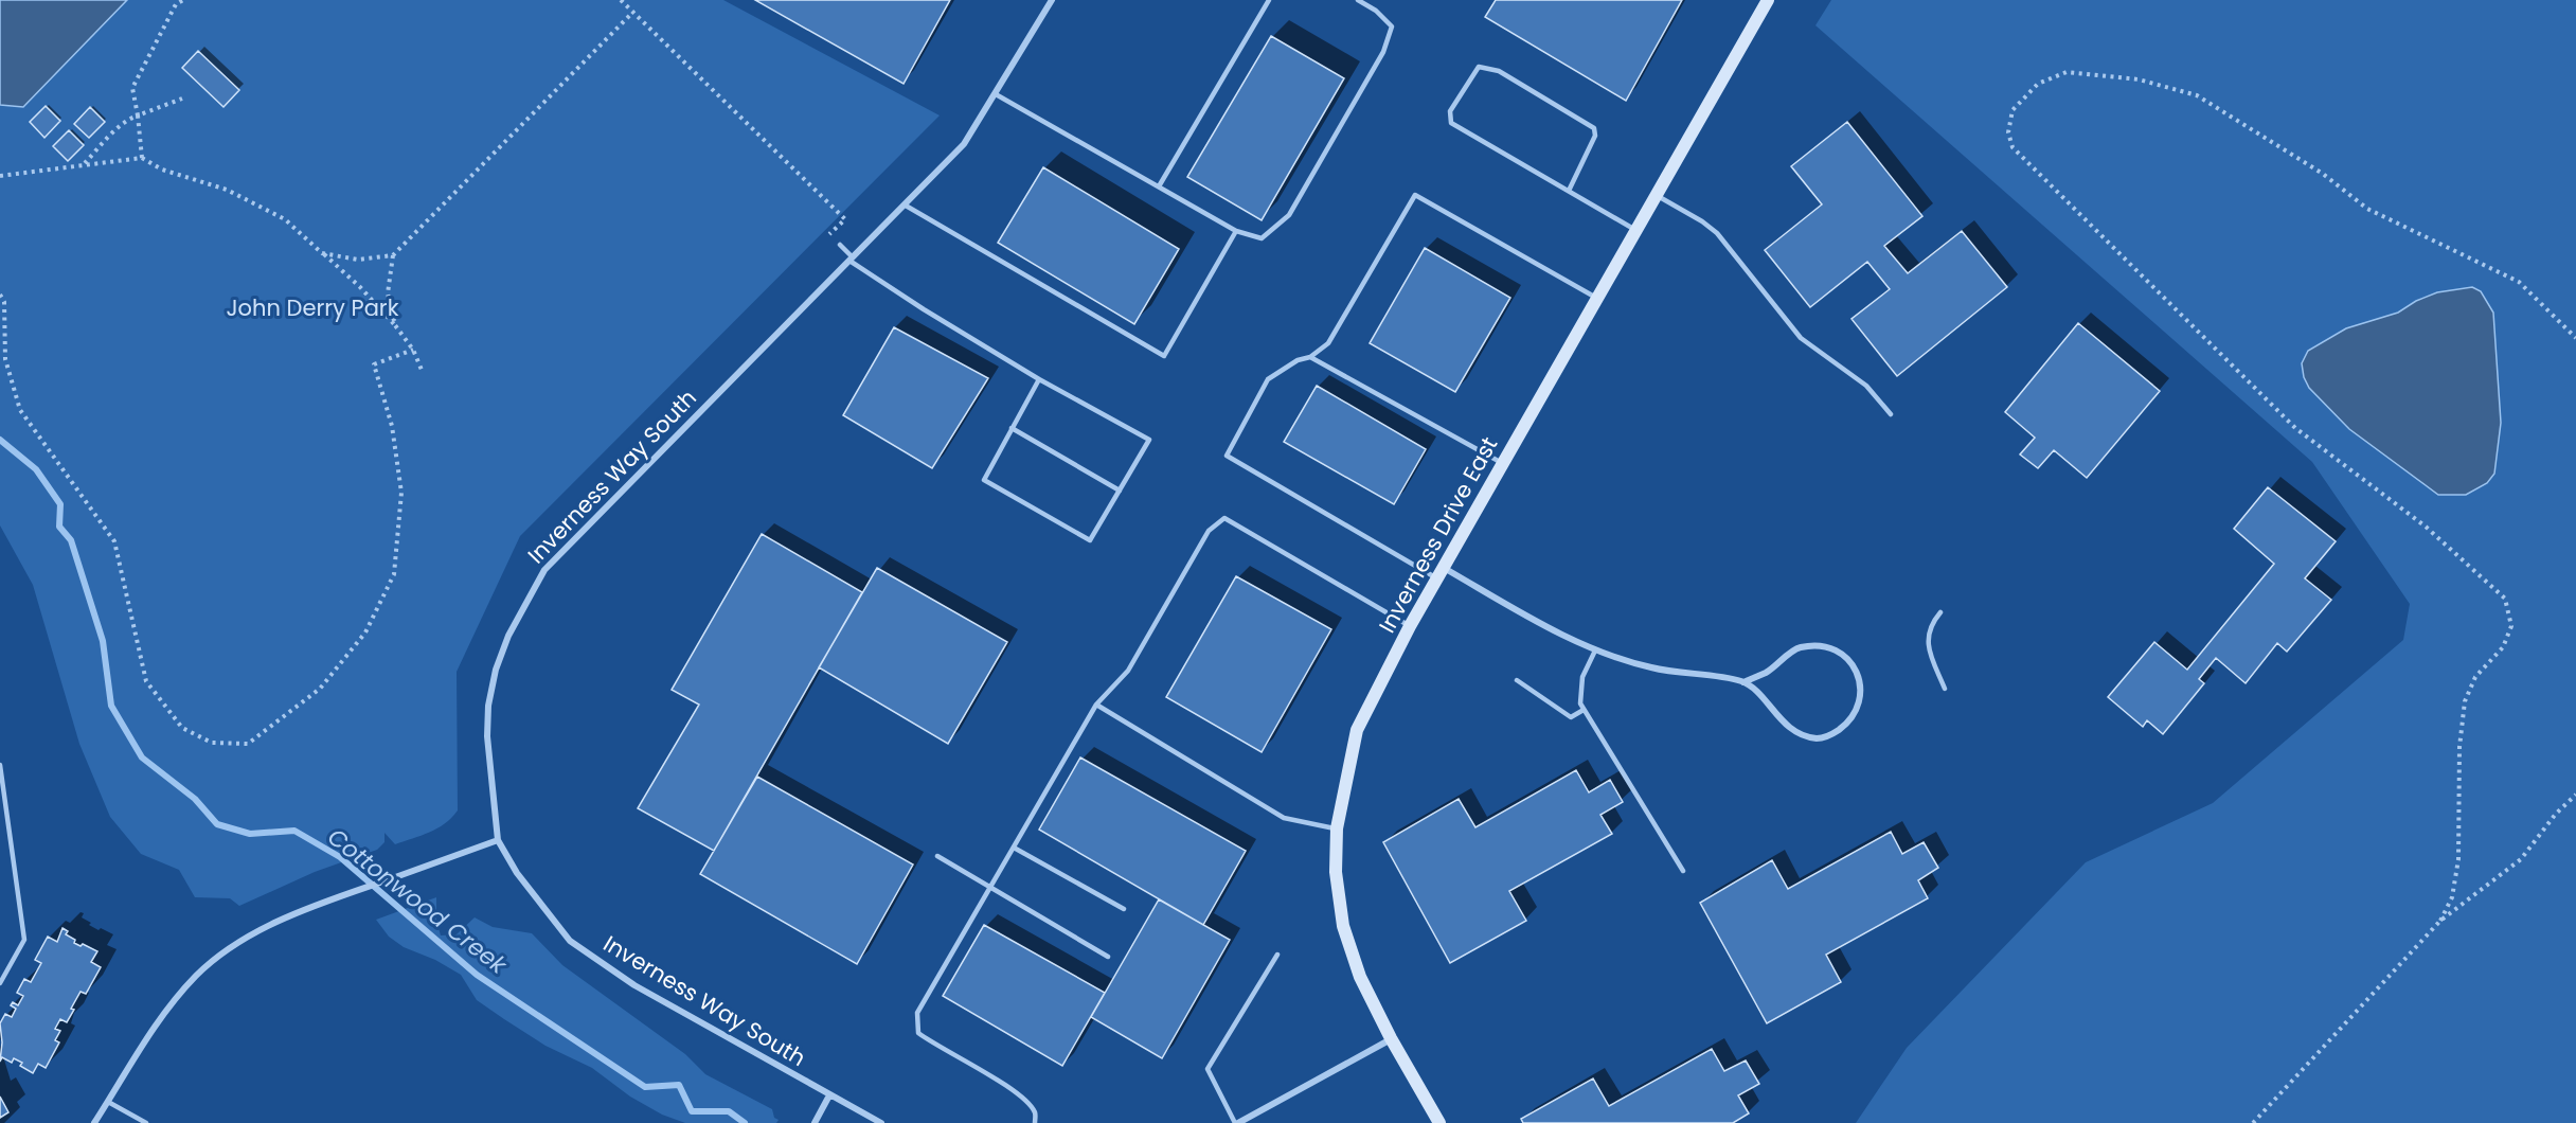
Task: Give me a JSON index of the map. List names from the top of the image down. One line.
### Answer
{"streets":{"main road":["Inverness Drive East"],"street":["Inverness Way South"]},"water":["Cottonwood Creek"],"parks":["John Derry Park"]}
